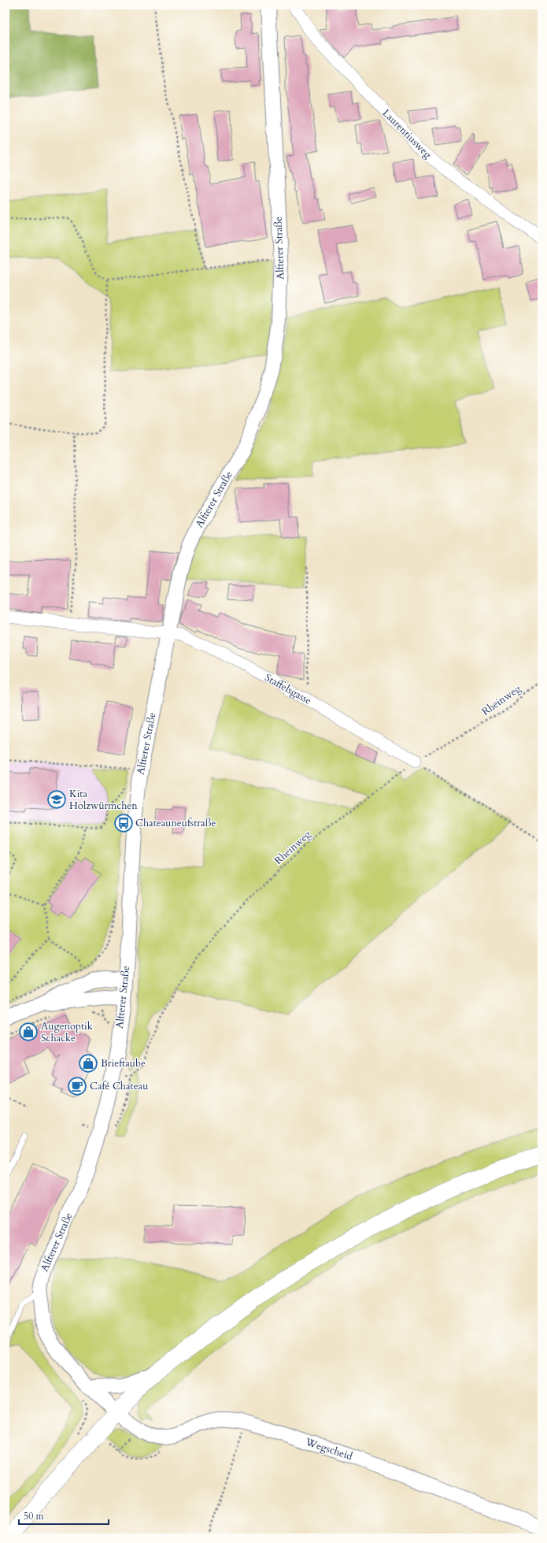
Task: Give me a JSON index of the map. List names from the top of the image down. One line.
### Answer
{"streets":{"street":["Laurentiusweg","Alfterer Straße","Staffelsgasse","Wegscheid"],"path":["Rheinweg"]},"crossings":[["Alfterer Straße","Staffelsgasse"],["Alfterer Straße","Rheinweg"],["Alfterer Straße","Wegscheid"],["Staffelsgasse","Rheinweg"]],"places":{"school or university":["Kita Holzwürmchen"],"bus stop":["Chateauneufstraße"],"shop":["Augenoptik Schacke","Brieftaube"],"cafe":["Café Chateau"]},"scale_bar":"50 m"}
